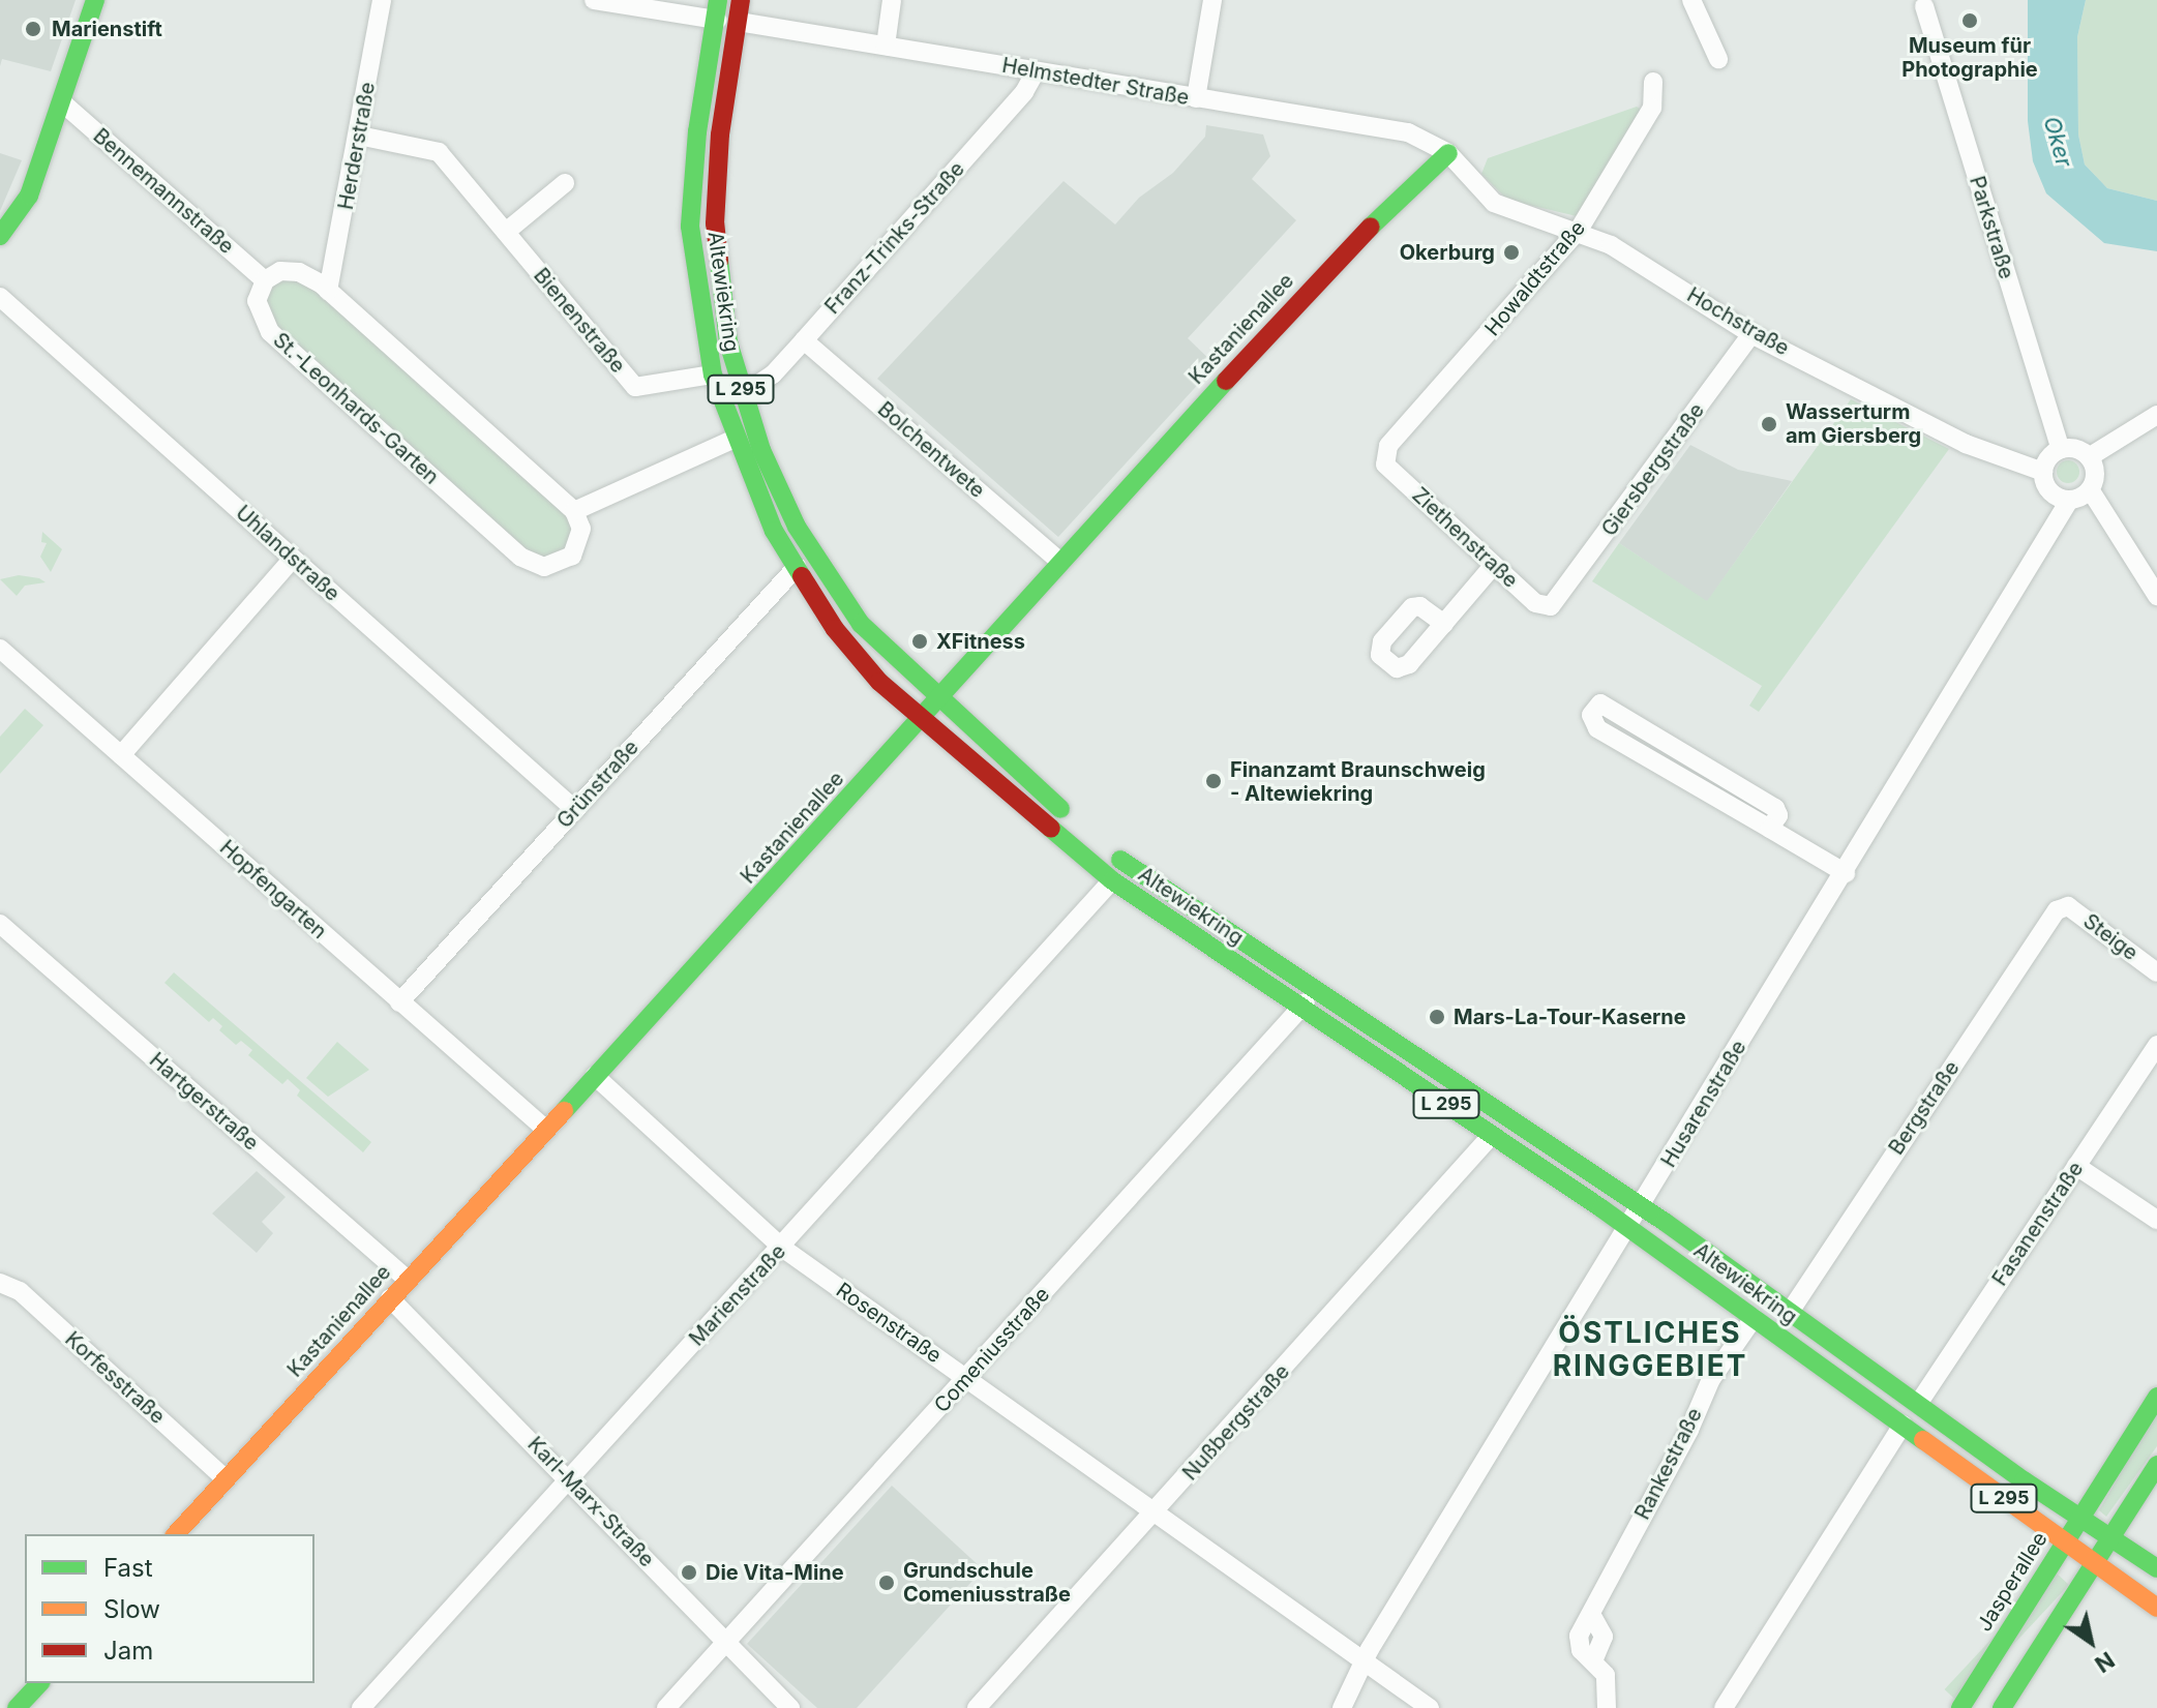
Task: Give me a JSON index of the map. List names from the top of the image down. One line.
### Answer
{"streets":{"main road":["Altewiekring","Kastanienallee","L 295","Jasperallee"],"street":["Helmstedter Straße","Herderstraße","Bennemannstraße","Parkstraße","Franz-Trinks-Straße","Howaldtstraße","Bienenstraße","Hochstraße","St.-Leonhards-Garten","Bolchentwete","Giersbergstraße","Ziethenstraße","Uhlandstraße","Grünstraße","Hopfengarten","Steige","Hartgerstraße","Husarenstraße","Bergstraße","Fasanenstraße","Marienstraße","Rosenstraße","Comeniusstraße","Korfesstraße","Nußbergstraße","Rankestraße","Karl-Marx-Straße"]},"crossings":[["Helmstedter Straße","Franz-Trinks-Straße"],["Helmstedter Straße","Altewiekring"],["Helmstedter Straße","Hochstraße"],["Helmstedter Straße","Kastanienallee"],["Herderstraße","Bienenstraße"],["Bennemannstraße","St.-Leonhards-Garten"],["Parkstraße","Hochstraße"],["Parkstraße","Husarenstraße"],["Franz-Trinks-Straße","Altewiekring"],["Franz-Trinks-Straße","Bolchentwete"],["Howaldtstraße","Hochstraße"],["Howaldtstraße","Ziethenstraße"],["Altewiekring","Bienenstraße"],["Altewiekring","Kastanienallee"],["Altewiekring","L 295"],["Altewiekring","Grünstraße"],["Altewiekring","Husarenstraße"],["Altewiekring","Bergstraße"],["Altewiekring","Fasanenstraße"],["Altewiekring","Marienstraße"],["Altewiekring","Comeniusstraße"],["Altewiekring","Nußbergstraße"],["Altewiekring","Rankestraße"],["Altewiekring","Jasperallee"],["Hochstraße","Kastanienallee"],["Hochstraße","Giersbergstraße"],["Hochstraße","Husarenstraße"],["Kastanienallee","Bolchentwete"],["Kastanienallee","Hopfengarten"],["Kastanienallee","Hartgerstraße"],["Kastanienallee","Rosenstraße"],["Kastanienallee","Korfesstraße"],["Kastanienallee","Karl-Marx-Straße"],["Giersbergstraße","Ziethenstraße"],["Uhlandstraße","Grünstraße"],["Grünstraße","Hopfengarten"],["Steige","Bergstraße"],["Husarenstraße","Rosenstraße"],["Marienstraße","Rosenstraße"],["Marienstraße","Karl-Marx-Straße"],["Rosenstraße","Comeniusstraße"],["Rosenstraße","Nußbergstraße"],["Comeniusstraße","Karl-Marx-Straße"]],"districts":["ÖSTLICHES RINGGEBIET"],"water":["Oker"],"places":["Museum für Photographie","Marienstift","Okerburg","Wasserturm am Giersberg","XFitness","Finanzamt Braunschweig - Altewiekring","Mars-La-Tour-Kaserne","Die Vita-Mine","Grundschule Comeniusstraße"],"legend":["Fast","Slow","Jam"],"north":"bottom right"}
